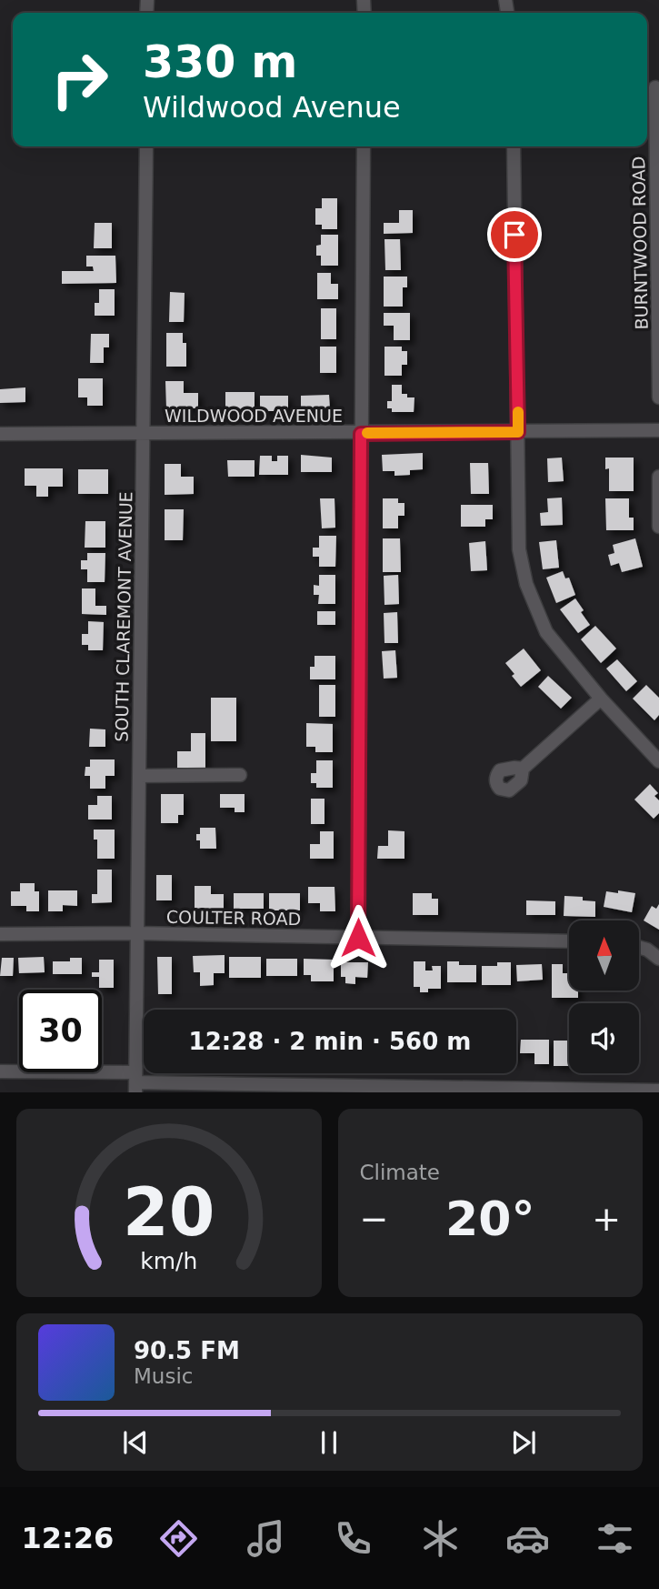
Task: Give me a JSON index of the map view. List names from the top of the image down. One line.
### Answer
{"streets":{"street":["BURNTWOOD ROAD","WILDWOOD AVENUE","SOUTH CLAREMONT AVENUE","COULTER ROAD"]},"crossings":[["WILDWOOD AVENUE","SOUTH CLAREMONT AVENUE"],["SOUTH CLAREMONT AVENUE","COULTER ROAD"]],"north":"top","page":{"turn":["330 m","Wildwood Avenue"],"limit":"30","trip":"12:28 · 2 min · 560 m","tile":"Climate","heat":["−","20°","+"],"song":["90.5 FM","Music"],"tabs":"12:26","gauge":["20","km/h"]}}
